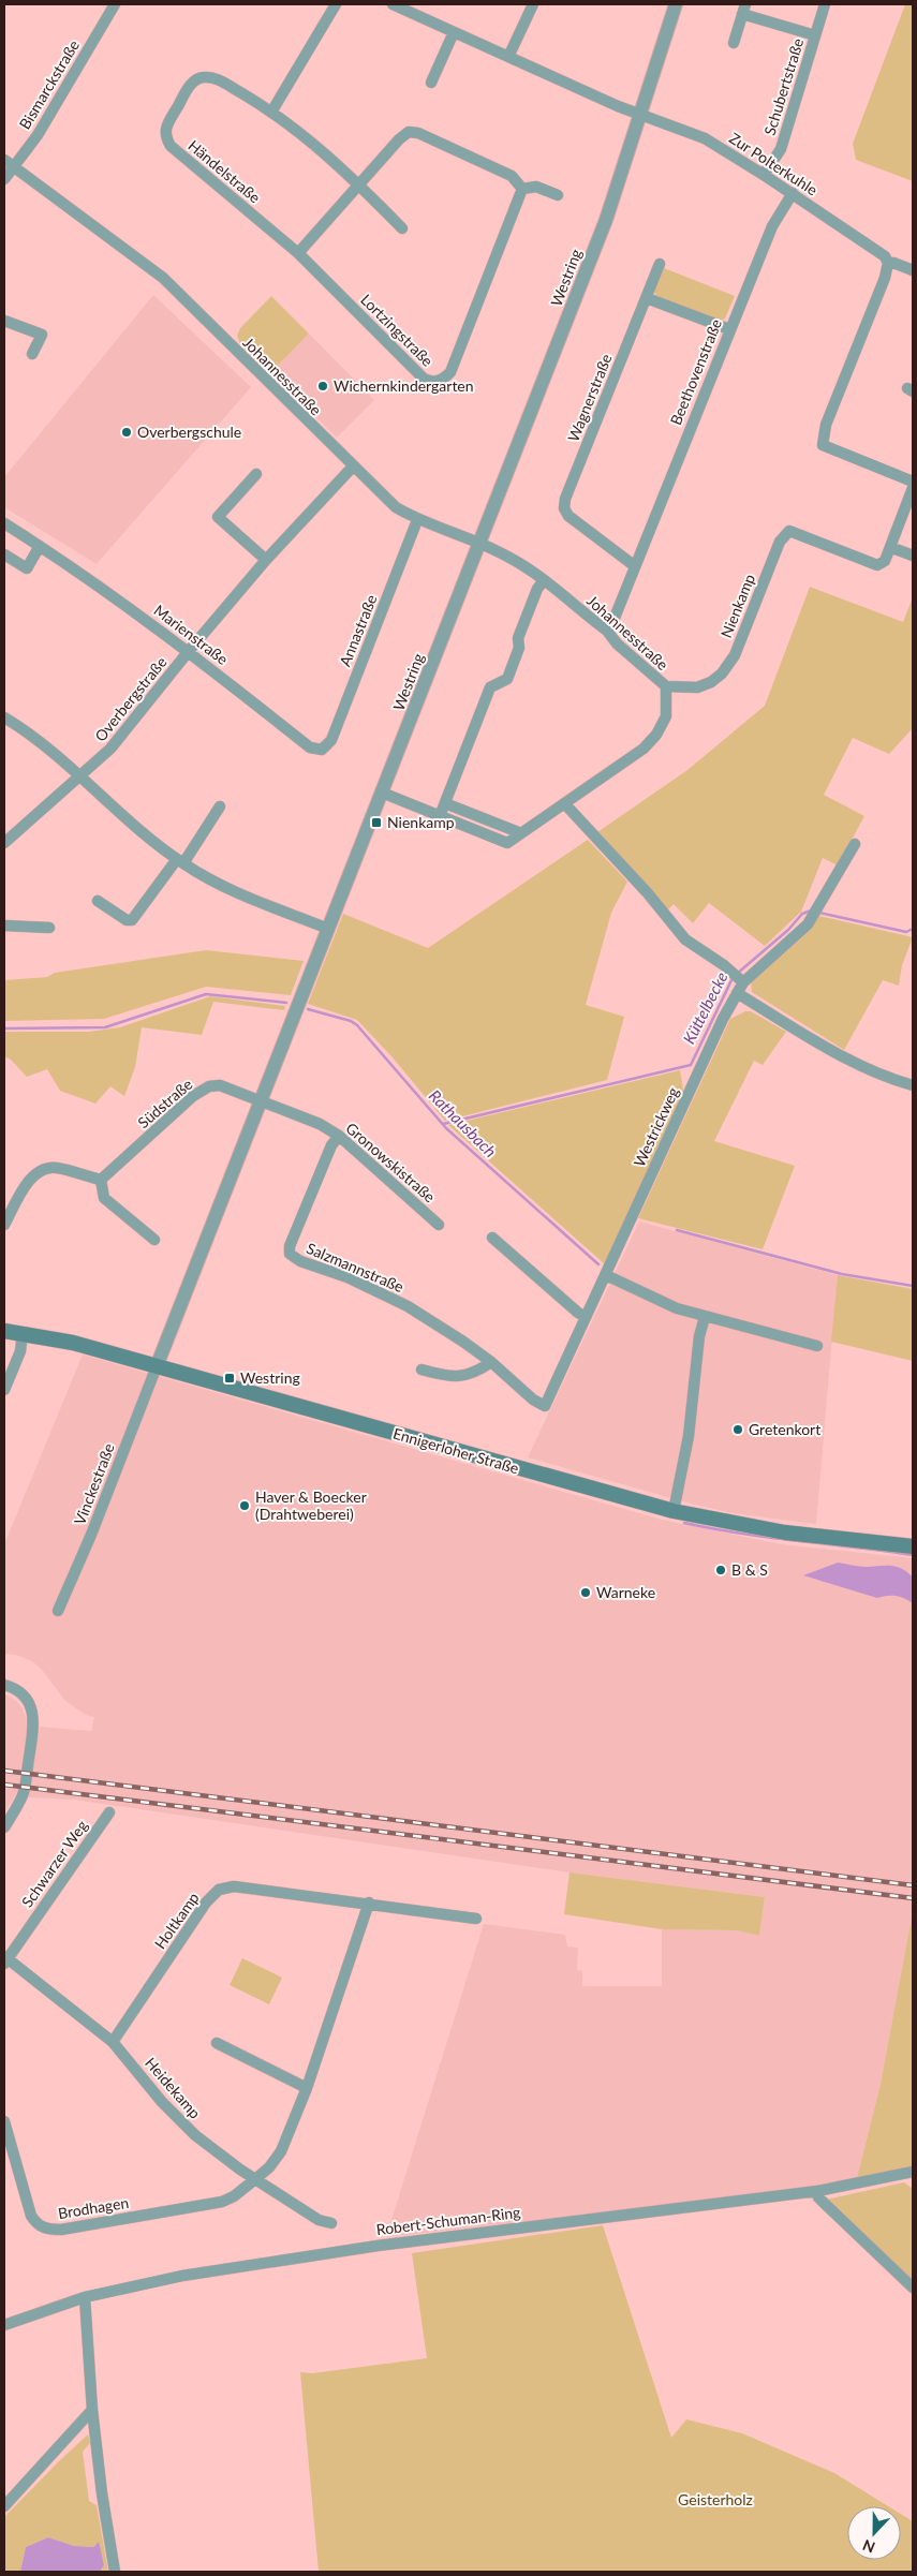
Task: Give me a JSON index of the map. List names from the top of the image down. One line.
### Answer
{"streets":{"main road":["Ennigerloher Straße"],"street":["Bismarckstraße","Schubertstraße","Zur Polterkuhle","Händelstraße","Westring","Lortzingstraße","Beethovenstraße","Johannesstraße","Wagnerstraße","Nienkamp","Annastraße","Marienstraße","Overbergstraße","Südstraße","Westrickweg","Gronowskistraße","Salzmannstraße","Vinckestraße","Schwarzer Weg","Holtkamp","Heidekamp","Brodhagen","Robert-Schuman-Ring"]},"crossings":[["Bismarckstraße","Johannesstraße"],["Schubertstraße","Zur Polterkuhle"],["Zur Polterkuhle","Westring"],["Zur Polterkuhle","Beethovenstraße"],["Händelstraße","Lortzingstraße"],["Westring","Johannesstraße"],["Westring","Südstraße"],["Westring","Gronowskistraße"],["Westring","Ennigerloher Straße"],["Westring","Vinckestraße"],["Beethovenstraße","Johannesstraße"],["Beethovenstraße","Wagnerstraße"],["Johannesstraße","Nienkamp"],["Johannesstraße","Annastraße"],["Johannesstraße","Overbergstraße"],["Annastraße","Marienstraße"],["Marienstraße","Overbergstraße"],["Südstraße","Gronowskistraße"],["Westrickweg","Salzmannstraße"],["Gronowskistraße","Salzmannstraße"],["Ennigerloher Straße","Vinckestraße"],["Schwarzer Weg","Heidekamp"],["Holtkamp","Heidekamp"],["Heidekamp","Brodhagen"]],"water":["Küttelbecke","Rathausbach"],"parks":["Geisterholz"],"places":{"other":["Wichernkindergarten","Overbergschule","Gretenkort","Haver & Boecker (Drahtweberei)","B & S","Warneke"],"transit":["Nienkamp","Westring"]},"north":"bottom"}
